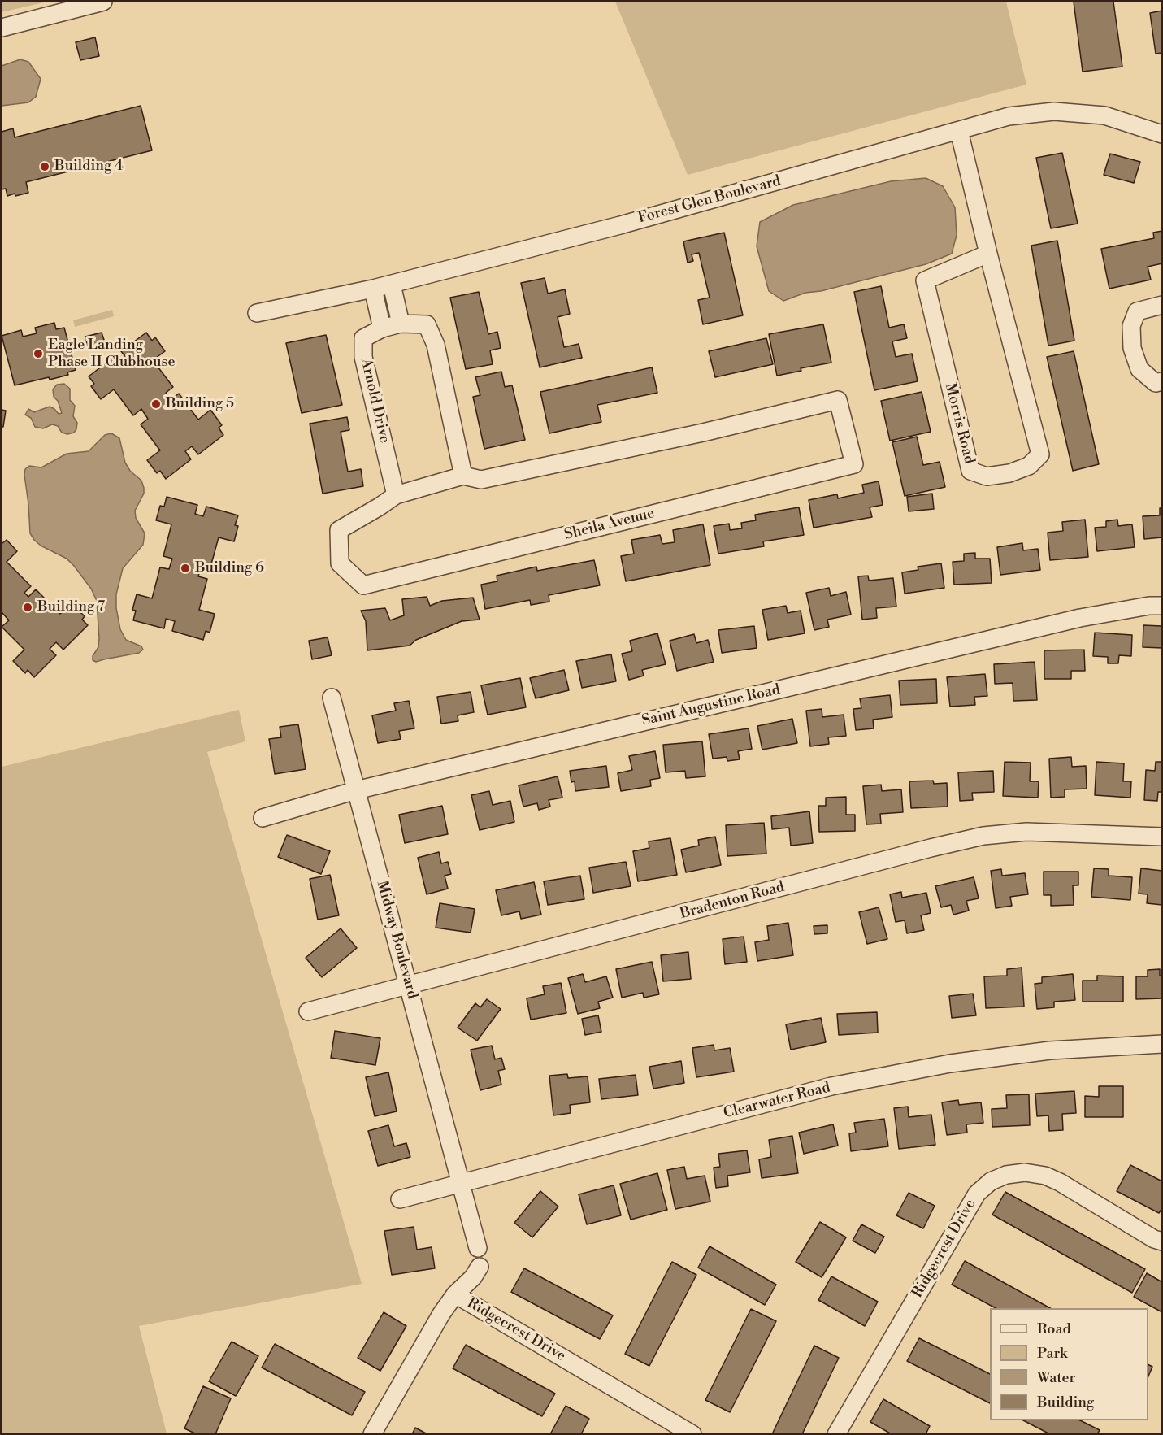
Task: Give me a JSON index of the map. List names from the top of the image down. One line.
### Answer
{"streets":{"street":["Forest Glen Boulevard","Arnold Drive","Morris Road","Sheila Avenue","Saint Augustine Road","Bradenton Road","Midway Boulevard","Clearwater Road","Ridgecrest Drive"]},"crossings":[["Forest Glen Boulevard","Morris Road"],["Arnold Drive","Sheila Avenue"],["Saint Augustine Road","Midway Boulevard"],["Bradenton Road","Midway Boulevard"],["Midway Boulevard","Clearwater Road"]],"places":["Building 4","Eagle Landing Phase II Clubhouse","Building 5","Building 6","Building 7"],"legend":["Road","Park","Water","Building"]}
